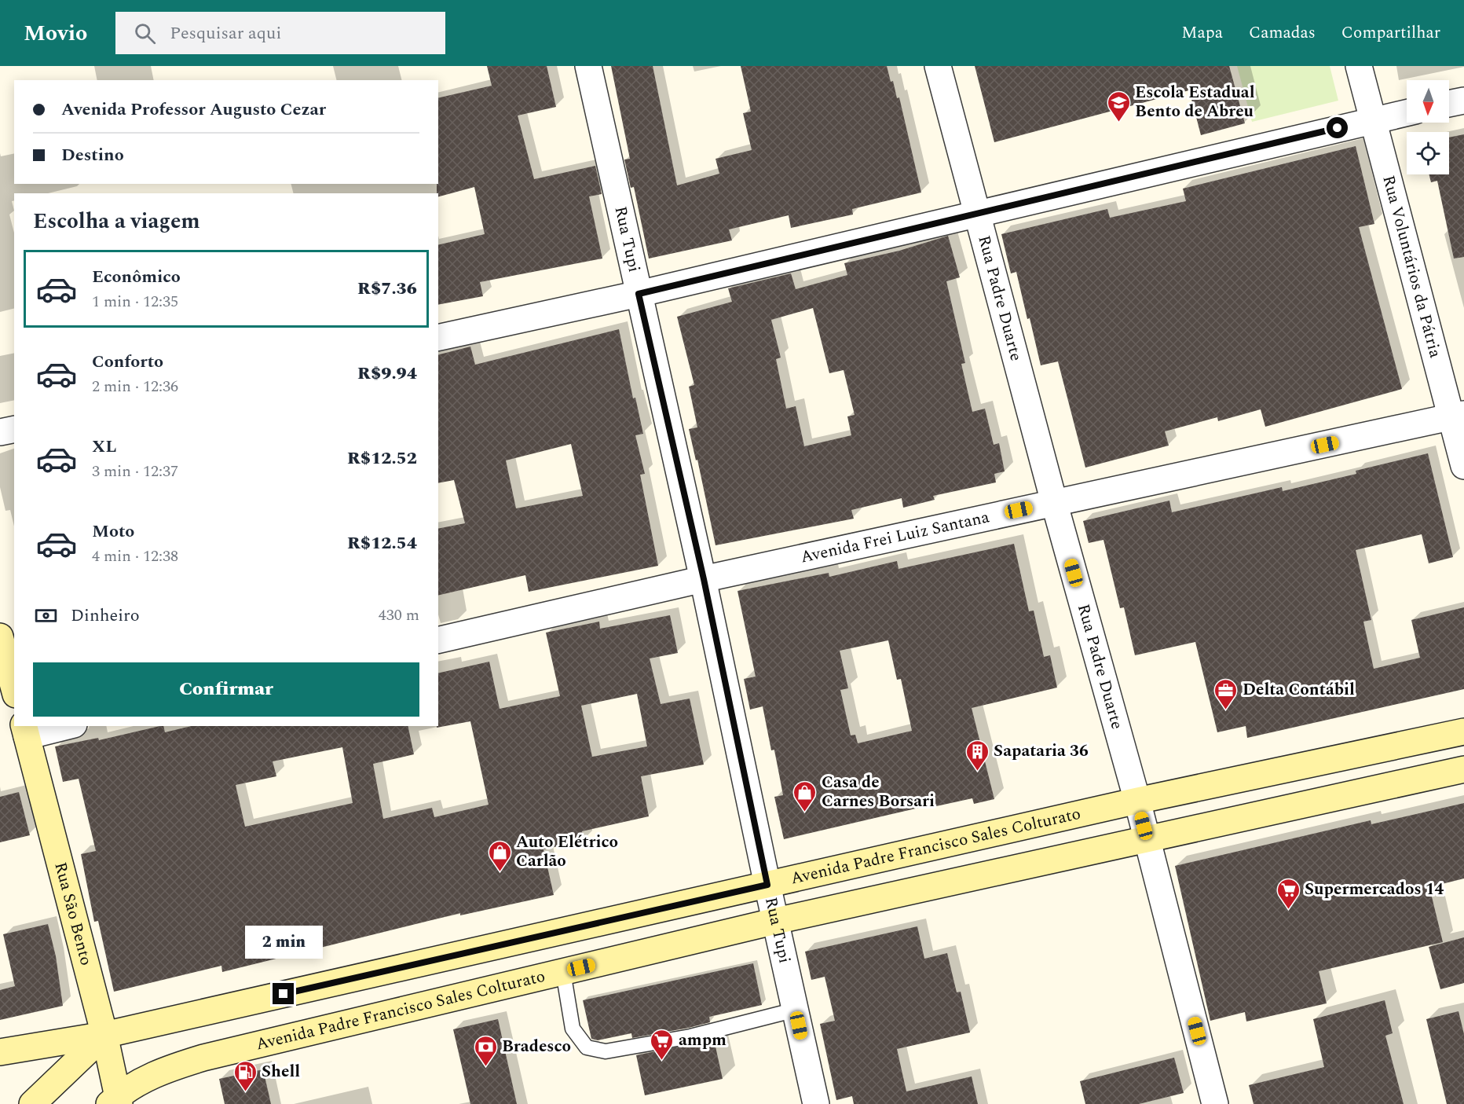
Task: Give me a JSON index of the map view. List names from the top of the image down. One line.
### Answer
{"streets":{"main road":["Avenida Padre Francisco Sales Colturato","Rua São Bento"],"street":["Rua Tupi","Rua Voluntários da Pátria","Rua Padre Duarte","Avenida Frei Luiz Santana"]},"crossings":[["Rua Tupi","Avenida Frei Luiz Santana"],["Rua Tupi","Avenida Padre Francisco Sales Colturato"],["Rua Voluntários da Pátria","Avenida Frei Luiz Santana"],["Rua Padre Duarte","Avenida Frei Luiz Santana"],["Rua Padre Duarte","Avenida Padre Francisco Sales Colturato"],["Avenida Padre Francisco Sales Colturato","Rua São Bento"]],"places":{"school or university":["Escola Estadual Bento de Abreu"],"office":["Delta Contábil"],"building":["Sapataria 36"],"shop":["Casa de Carnes Borsari","Auto Elétrico Carlão"],"supermarket":["Supermercados 14","ampm"],"bank":["Bradesco"],"fuel station":["Shell"]},"north":"bottom","page":{"header":"Movio","search":"Pesquisar aqui","nav":["Mapa","Camadas","Compartilhar"],"banner":["Avenida Professor Augusto Cezar","Destino"],"heading":"Escolha a viagem","list":[{"name":"Econômico","note":"1 min · 12:35","value":"R$7.36"},{"name":"Conforto","note":"2 min · 12:36","value":"R$9.94"},{"name":"XL","note":"3 min · 12:37","value":"R$12.52"},{"name":"Moto","note":"4 min · 12:38","value":"R$12.54"}],"pay":["Dinheiro","430 m"],"buttons":"Confirmar","bubble":"2 min"}}
